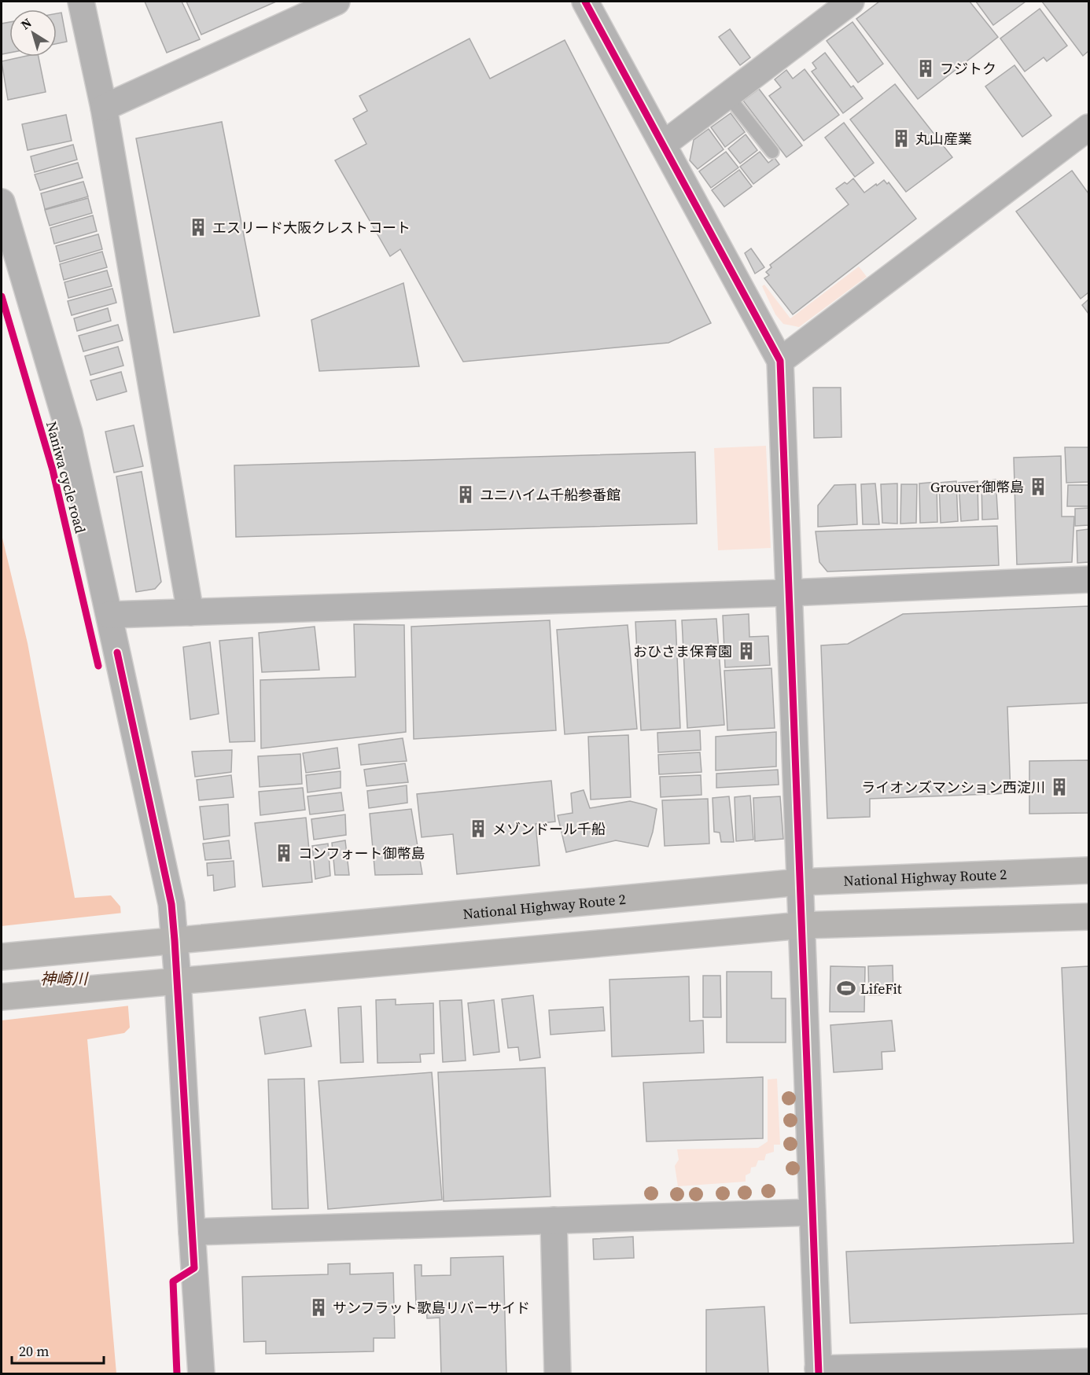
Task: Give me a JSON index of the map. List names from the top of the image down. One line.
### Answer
{"streets":{"highway":["National Highway Route 2"],"cycle path":["Naniwa cycle road"]},"water":["神崎川"],"places":{"building":["フジトク","丸山産業","エスリード大阪クレストコート","Grouver御幣島","ユニハイム千船参番館","おひさま保育園","ライオンズマンション西淀川","メゾンドール千船","コンフォート御幣島","サンフラット歌島リバーサイド"],"sports":["LifeFit"]},"scale_bar":"20 m","north":"top left"}
